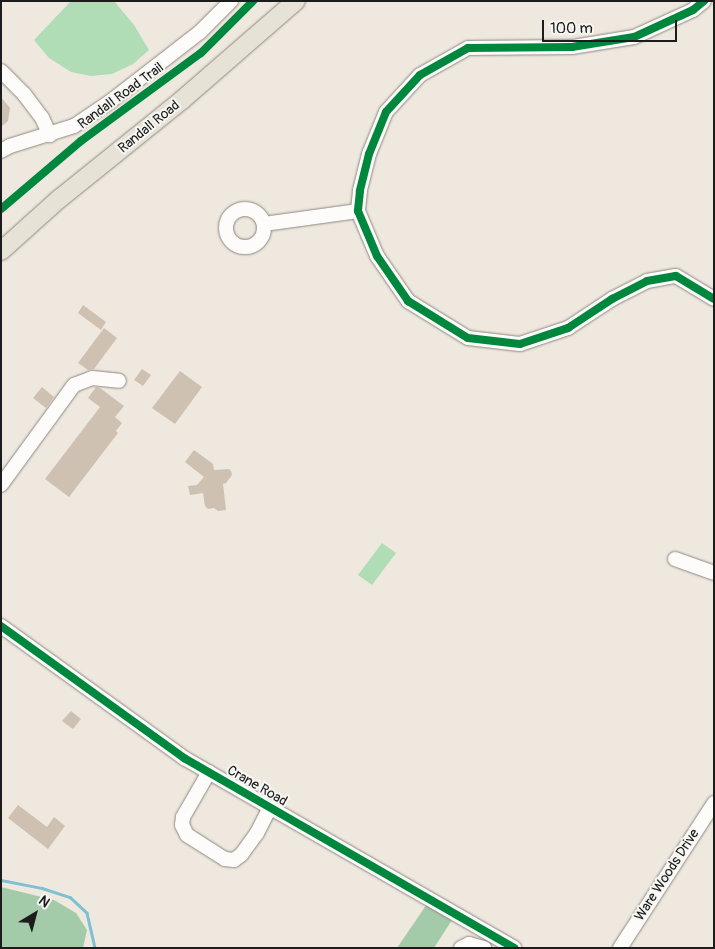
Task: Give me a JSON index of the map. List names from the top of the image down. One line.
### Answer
{"streets":{"main road":["Randall Road"],"street":["Crane Road","Ware Woods Drive"],"cycle path":["Randall Road Trail"]},"scale_bar":"100 m","north":"top right"}
